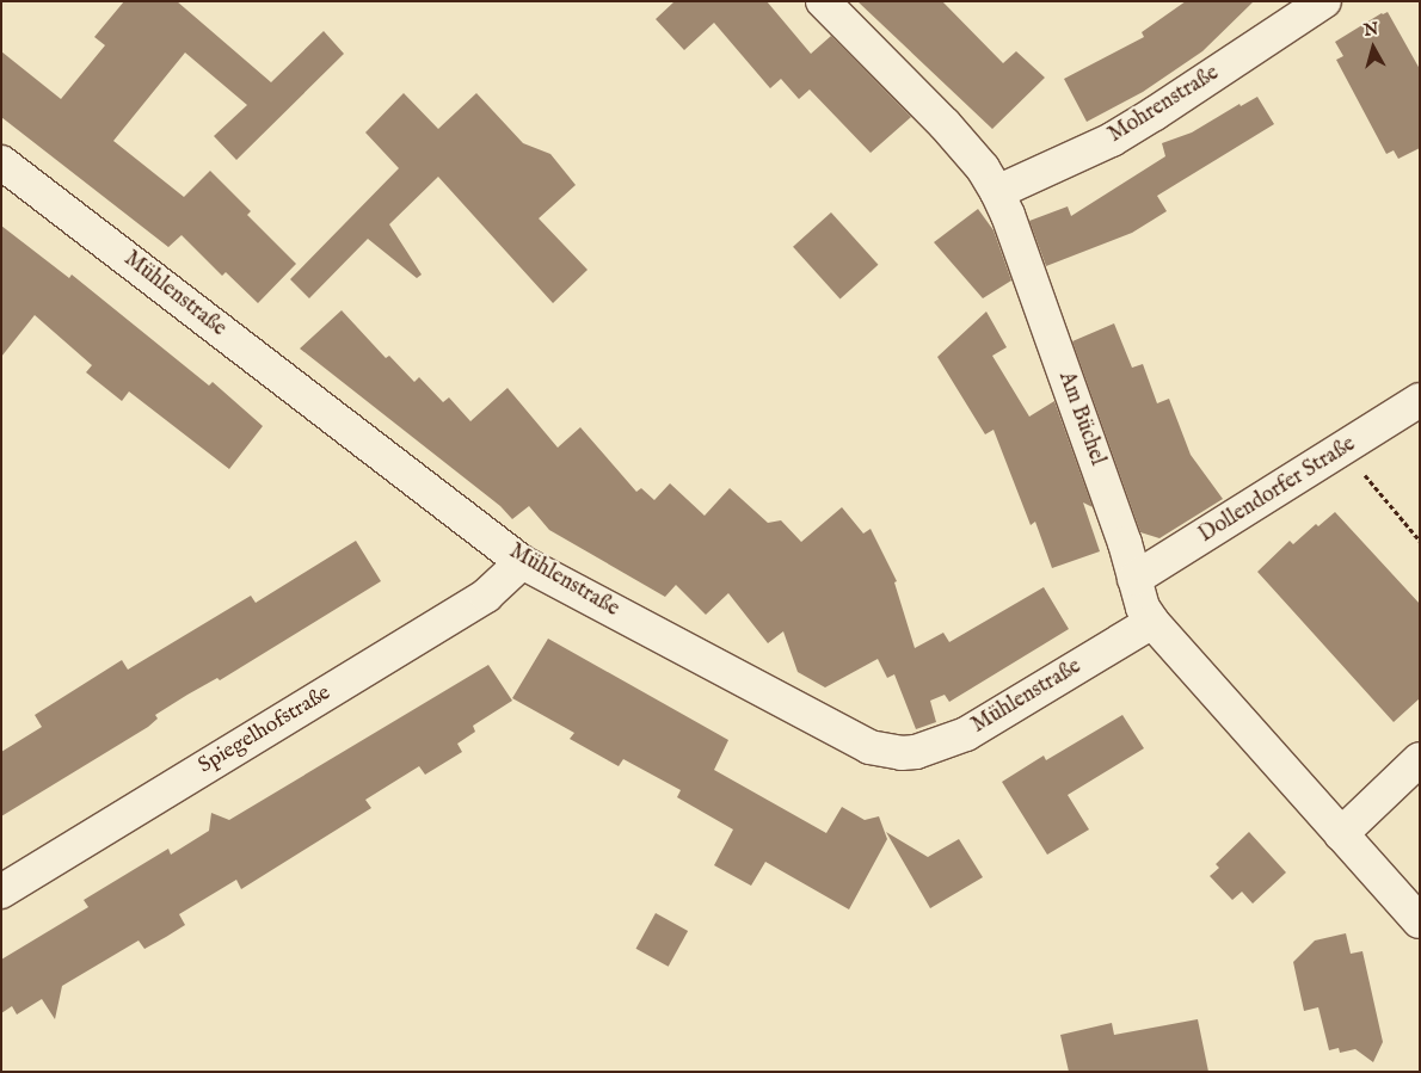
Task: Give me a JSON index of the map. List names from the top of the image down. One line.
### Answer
{"streets":{"street":["Mohrenstraße","Mühlenstraße","Am Büchel","Dollendorfer Straße","Spiegelhofstraße"]},"crossings":[["Mohrenstraße","Am Büchel"],["Mühlenstraße","Am Büchel"],["Mühlenstraße","Spiegelhofstraße"],["Am Büchel","Dollendorfer Straße"]],"north":"top"}
